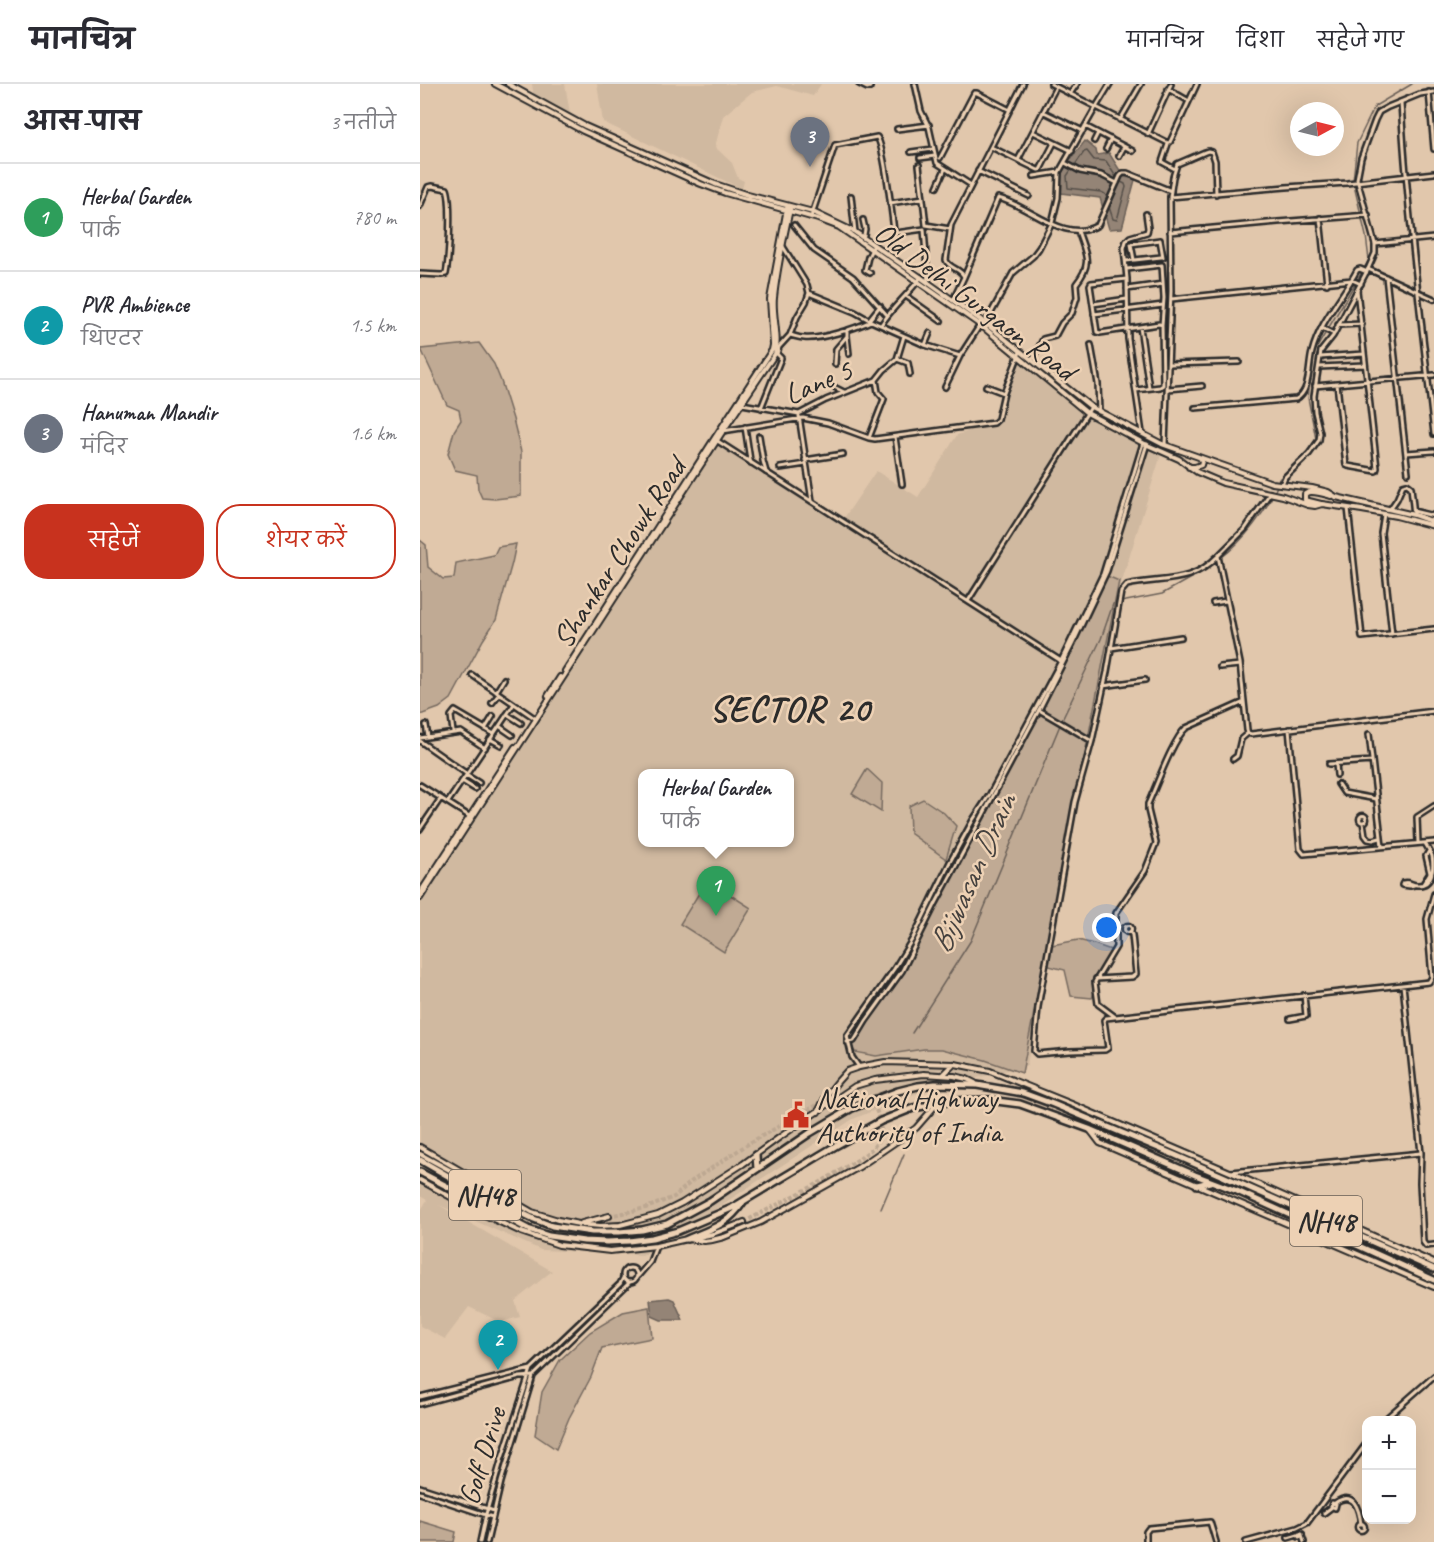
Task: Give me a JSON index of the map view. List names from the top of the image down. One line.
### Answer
{"streets":{"highway":["NH48"],"main road":["Old Delhi Gurgaon Road","Shankar Chowk Road"],"street":["Lane 5","Golf Drive"]},"crossings":[["Old Delhi Gurgaon Road","Shankar Chowk Road"],["Lane 5","Shankar Chowk Road"]],"districts":["SECTOR 20"],"water":["Bijwasan Drain"],"places":{"public building":["National Highway Authority of India"]},"north":"right","page":{"header":"मानचित्र","nav":["मानचित्र","दिशा","सहेजे गए"],"heading":["आस-पास","3 नतीजे"],"pins":["3","1","2"],"list":[{"mark":"1","name":"Herbal Garden","note":"पार्क","value":"780 m"},{"mark":"2","name":"PVR Ambience","note":"थिएटर","value":"1.5 km"},{"mark":"3","name":"Hanuman Mandir","note":"मंदिर","value":"1.6 km"}],"buttons":["सहेजें","शेयर करें"],"popup":["Herbal Garden","पार्क"],"map_buttons":["+","−"]}}
